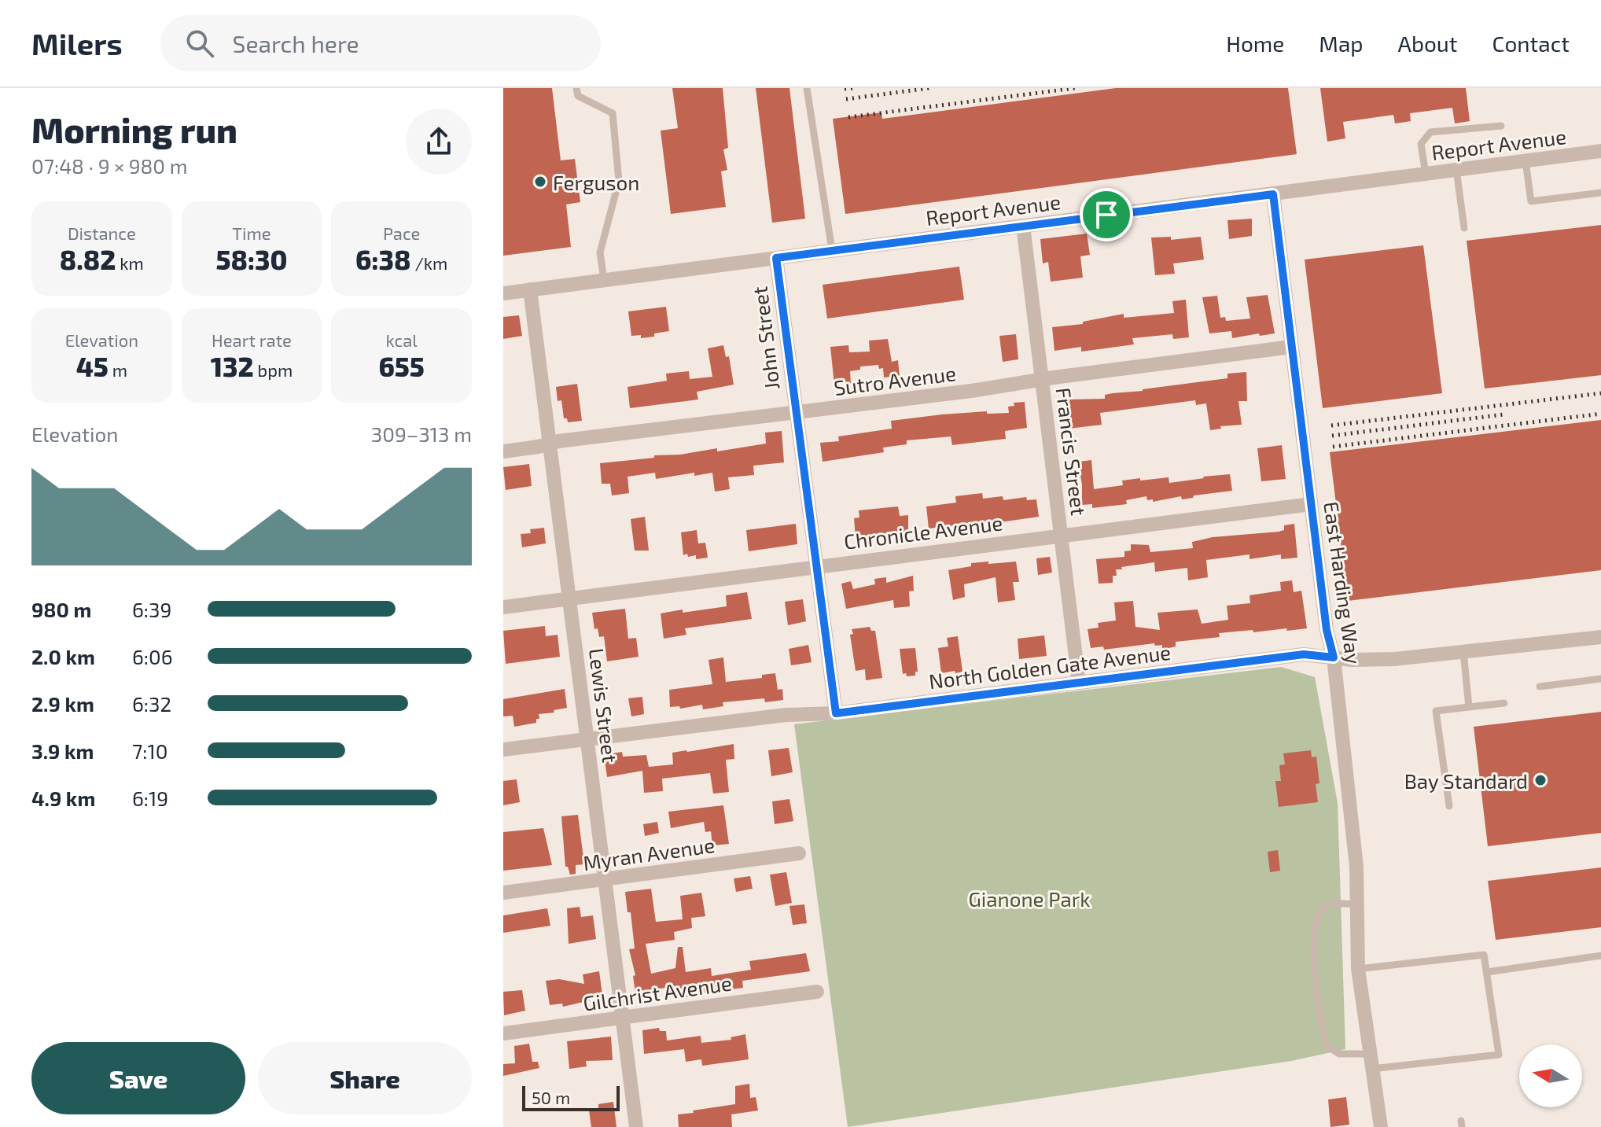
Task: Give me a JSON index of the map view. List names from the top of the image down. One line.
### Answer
{"streets":{"street":["Report Avenue","John Street","Sutro Avenue","Francis Street","Chronicle Avenue","East Harding Way","North Golden Gate Avenue","Lewis Street","Myran Avenue","Gilchrist Avenue"]},"crossings":[["Report Avenue","John Street"],["Report Avenue","Francis Street"],["Report Avenue","East Harding Way"],["Report Avenue","Lewis Street"],["John Street","Sutro Avenue"],["John Street","Chronicle Avenue"],["John Street","North Golden Gate Avenue"],["Sutro Avenue","Francis Street"],["Sutro Avenue","East Harding Way"],["Sutro Avenue","Lewis Street"],["Francis Street","Chronicle Avenue"],["Francis Street","North Golden Gate Avenue"],["Chronicle Avenue","East Harding Way"],["Chronicle Avenue","Lewis Street"],["East Harding Way","North Golden Gate Avenue"],["North Golden Gate Avenue","Lewis Street"],["Lewis Street","Myran Avenue"],["Lewis Street","Gilchrist Avenue"]],"parks":["Gianone Park"],"places":["Ferguson","Bay Standard"],"scale_bar":"50 m","north":"left","page":{"header":"Milers","search":"Search here","nav":["Home","Map","About","Contact"],"heading":["Morning run","07:48 · 9 × 980 m"],"stats":[["Distance","8.82 km"],["Time","58:30"],["Pace","6:38 /km"],["Elevation","45 m"],["Heart rate","132 bpm"],["kcal","655"]],"chart":["Elevation","309–313 m"],"list":[{"name":"980 m","note":"6:39"},{"name":"2.0 km","note":"6:06"},{"name":"2.9 km","note":"6:32"},{"name":"3.9 km","note":"7:10"},{"name":"4.9 km","note":"6:19"}],"buttons":["Save","Share"],"scale":"50 m"}}
